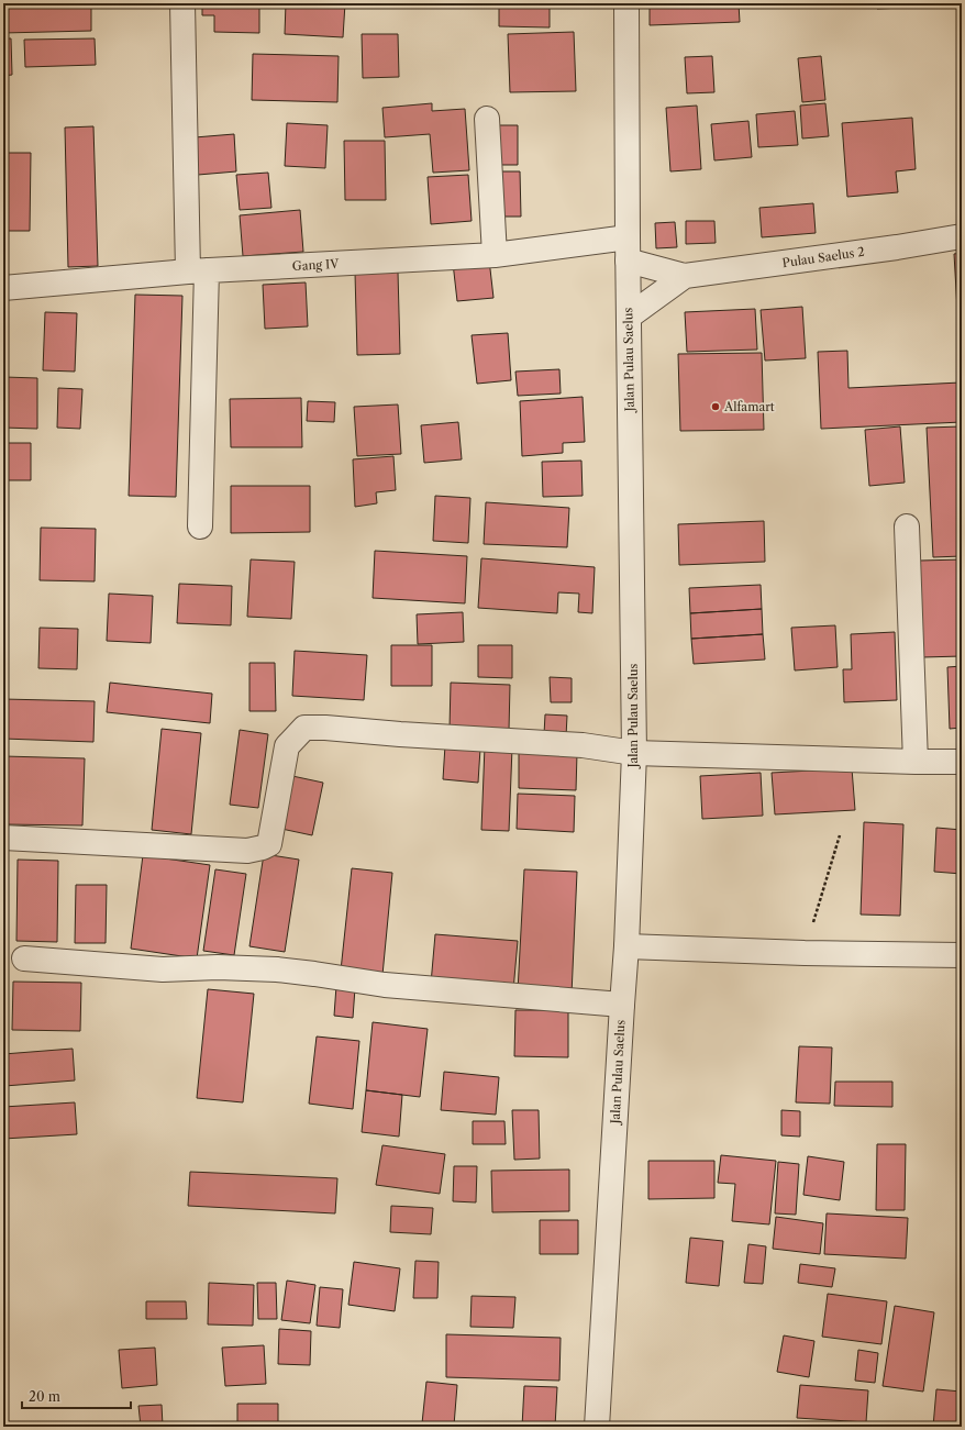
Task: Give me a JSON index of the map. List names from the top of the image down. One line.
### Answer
{"streets":{"street":["Pulau Saelus 2","Gang IV","Jalan Pulau Saelus"]},"crossings":[["Pulau Saelus 2","Gang IV"],["Pulau Saelus 2","Jalan Pulau Saelus"],["Gang IV","Jalan Pulau Saelus"]],"places":["Alfamart"],"scale_bar":"20 m"}
